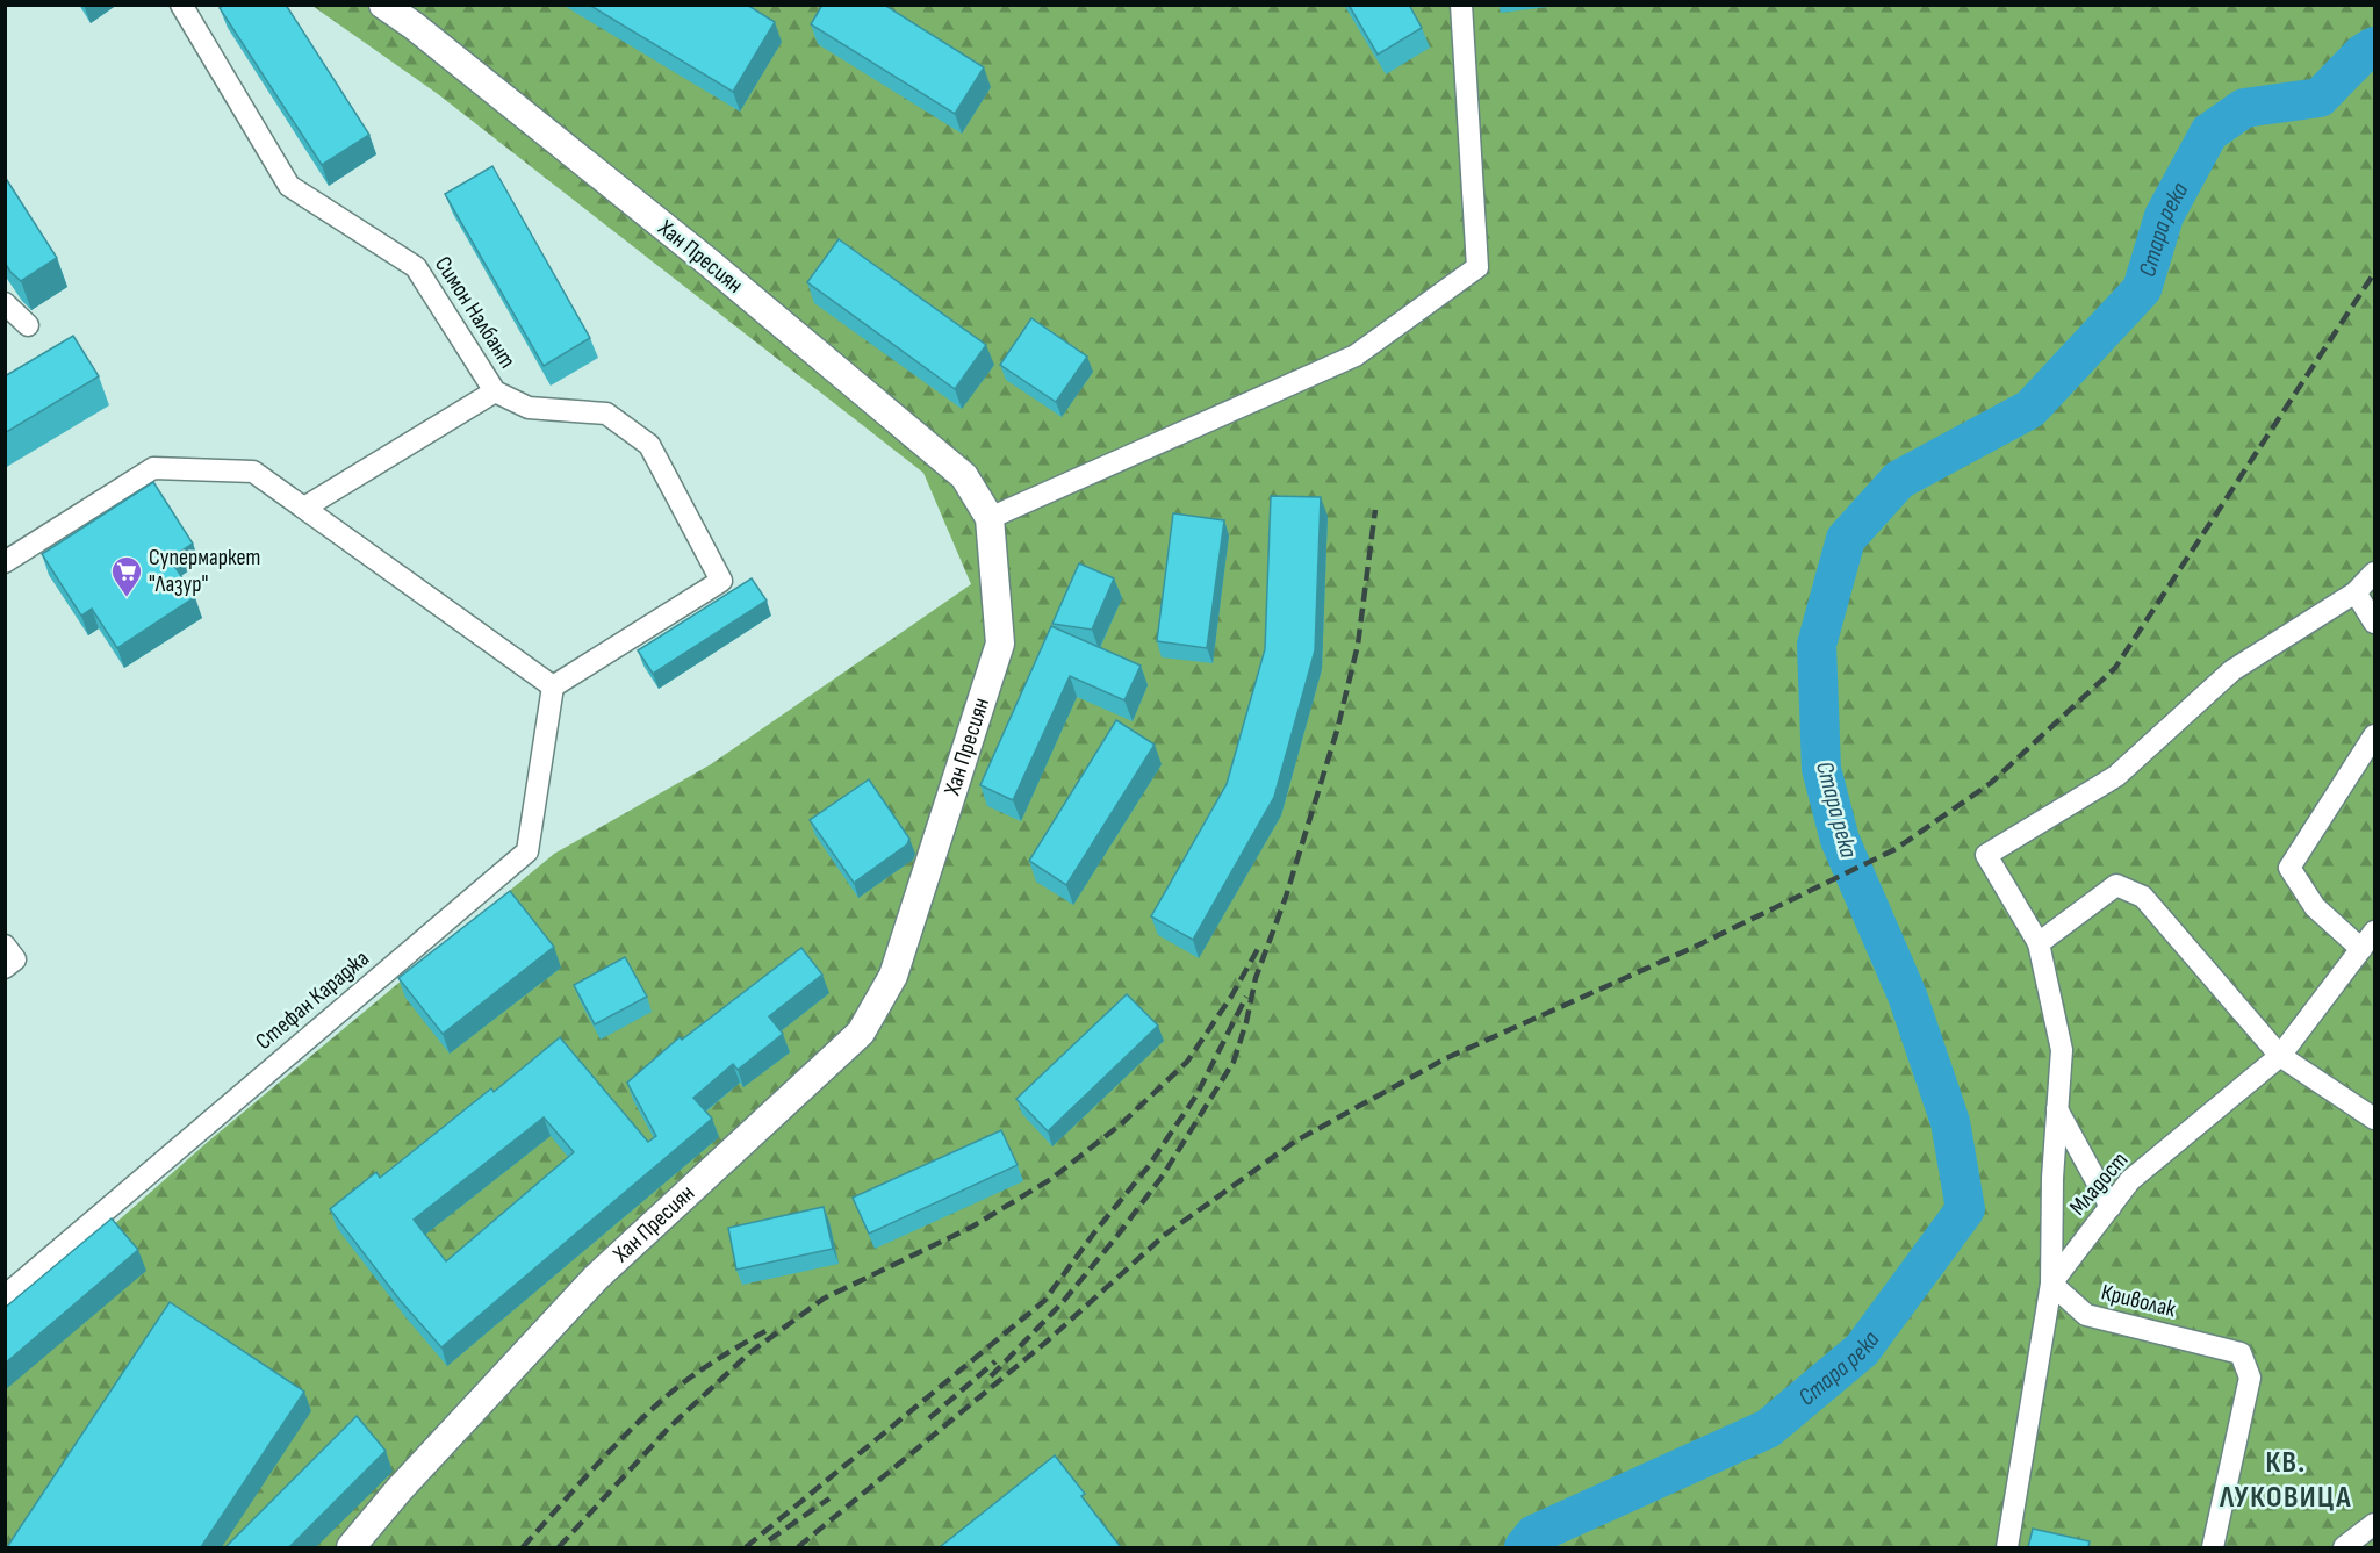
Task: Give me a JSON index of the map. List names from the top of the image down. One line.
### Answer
{"streets":{"street":["Хан Пресиян","Симон Налбант","Стефан Караджа","Младост","Криволак"]},"crossings":[["Симон Налбант","Стефан Караджа"],["Младост","Криволак"]],"districts":["КВ. ЛУКОВИЦА"],"water":["Стара река"],"places":{"supermarket":["Супермаркет \"Лазур\""]}}
